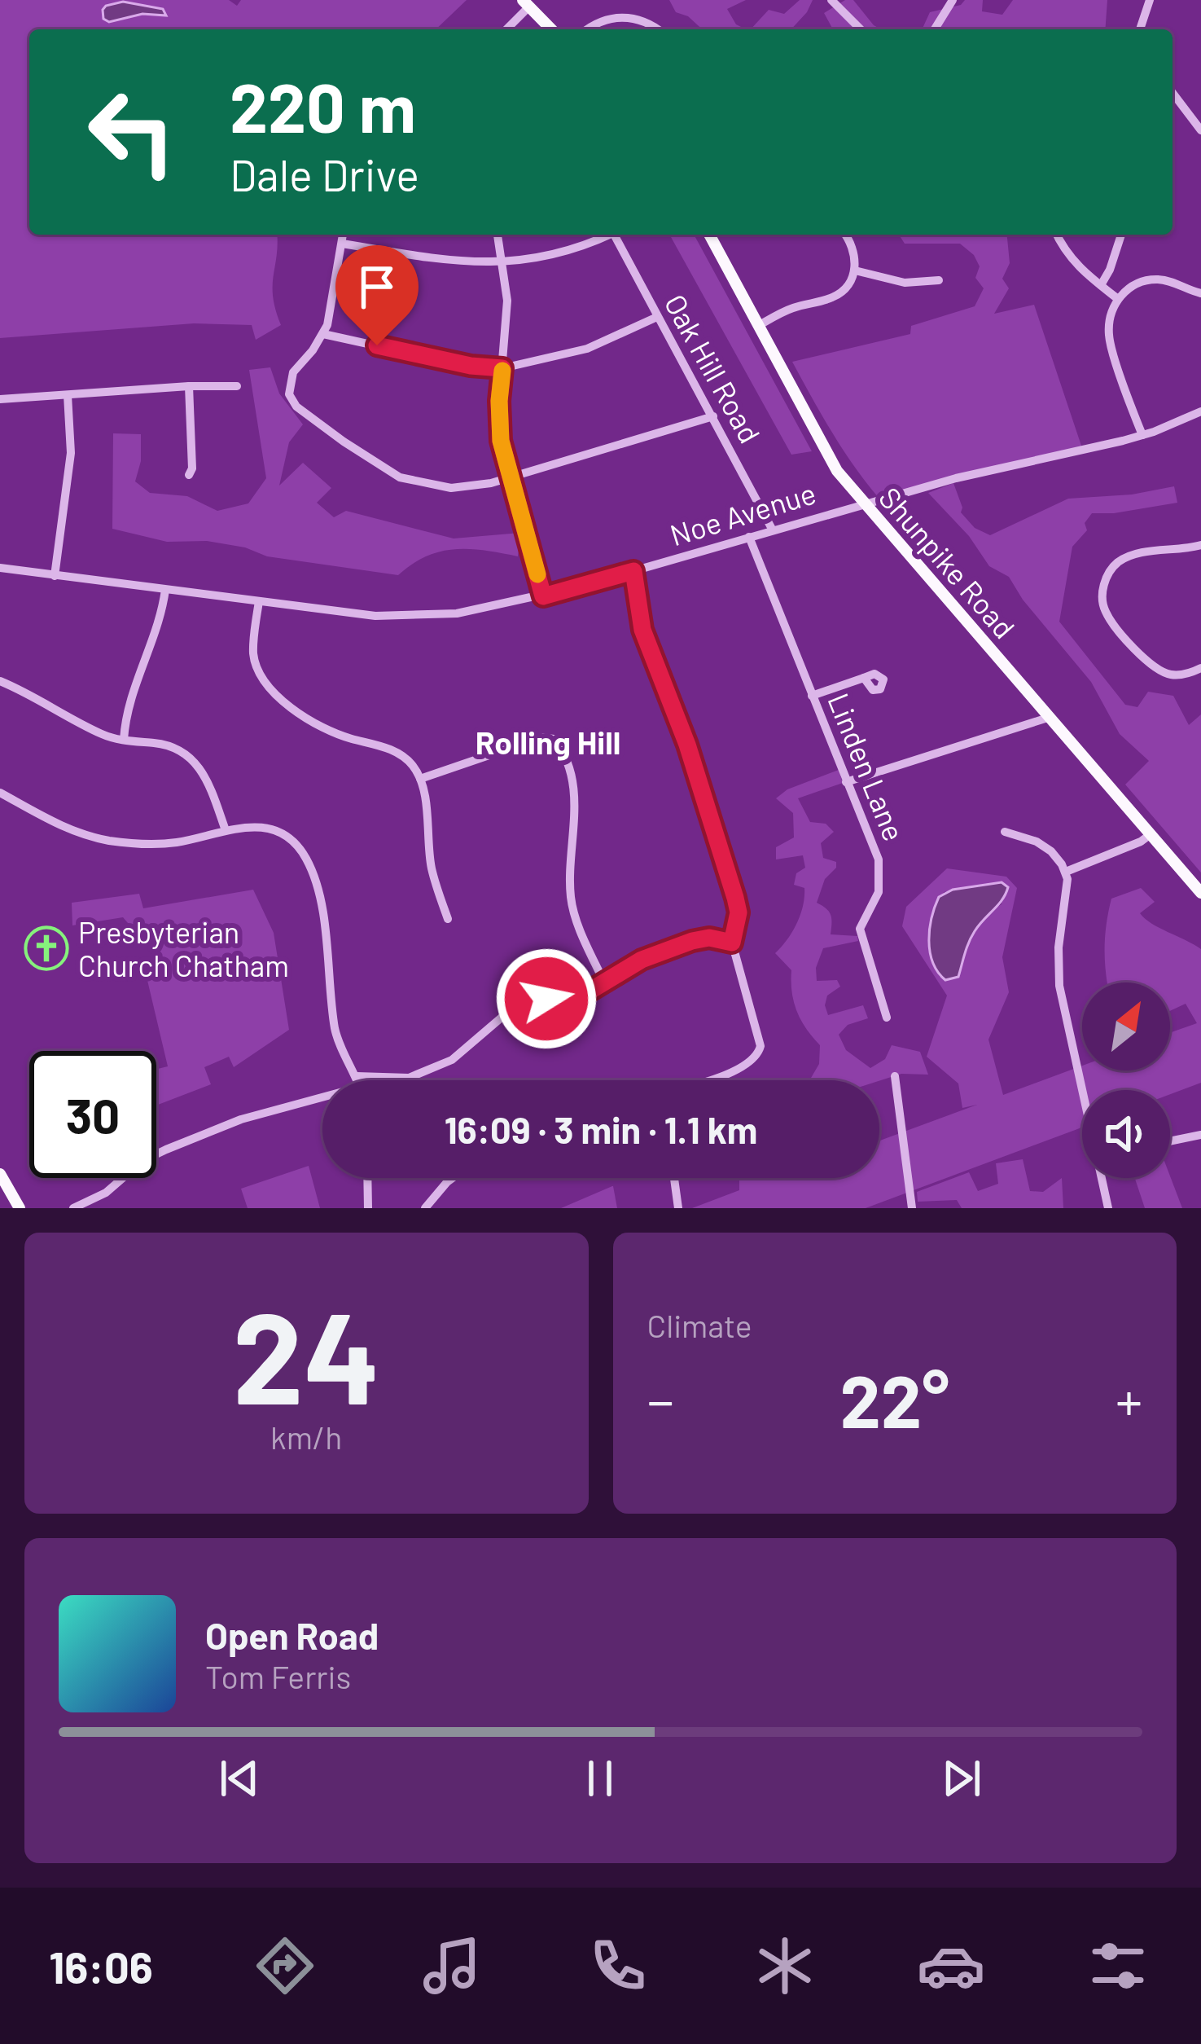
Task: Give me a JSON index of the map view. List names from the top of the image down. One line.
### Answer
{"streets":{"main road":["Shunpike Road"],"street":["Oak Hill Road","Noe Avenue","Linden Lane"]},"crossings":[["Oak Hill Road","Noe Avenue"],["Noe Avenue","Shunpike Road"],["Noe Avenue","Linden Lane"]],"districts":["Rolling Hill"],"places":{"church":["Presbyterian Church Chatham"]},"north":"top right","page":{"turn":["220 m","Dale Drive"],"limit":"30","trip":"16:09 · 3 min · 1.1 km","tile":[["24","km/h"],"Climate"],"heat":["−","22°","+"],"song":["Open Road","Tom Ferris"],"tabs":"16:06"}}
